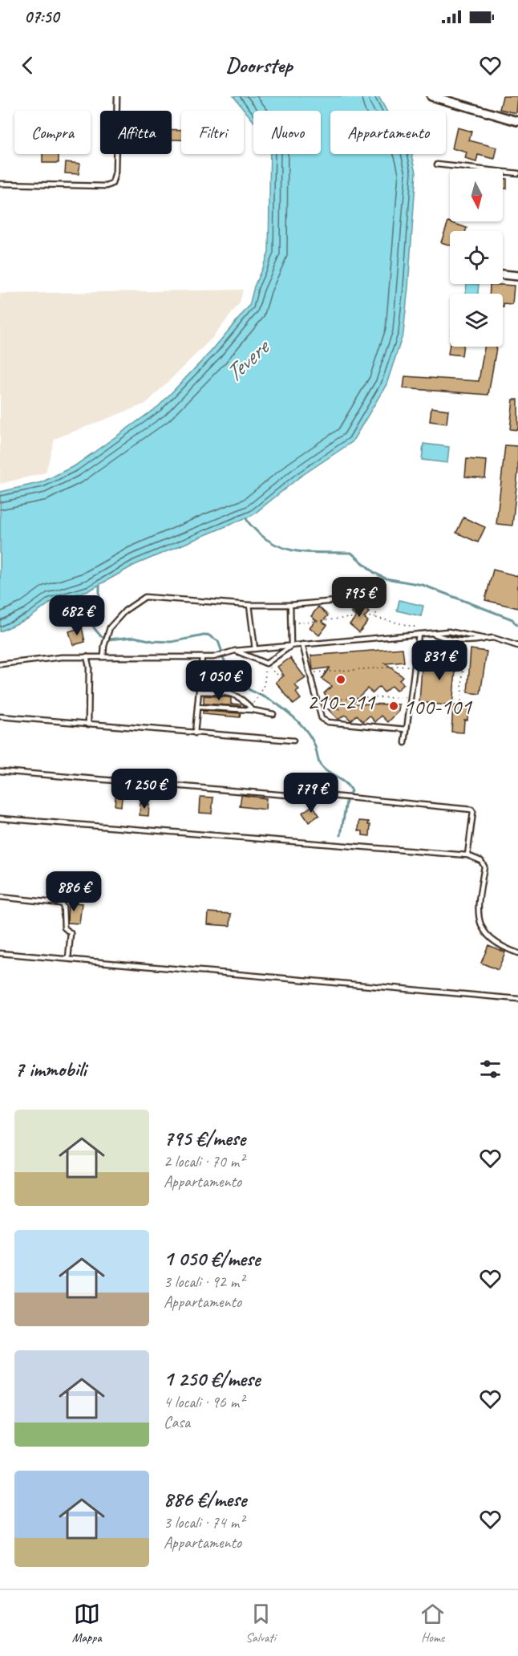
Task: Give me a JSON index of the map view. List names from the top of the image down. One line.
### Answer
{"water":["Tevere"],"places":["210-211","100-101"],"north":"bottom","page":{"status":"07:50","header":"Doorstep","chip":["Compra","Affitta","Filtri","Nuovo","Appartamento"],"price":["795 €","682 €","831 €","1 050 €","1 250 €","779 €","886 €"],"heading":"7 immobili","list":[{"name":"795 €/mese","note":"2 locali · 70 m² · Appartamento"},{"name":"1 050 €/mese","note":"3 locali · 92 m² · Appartamento"},{"name":"1 250 €/mese","note":"4 locali · 96 m² · Casa"},{"name":"886 €/mese","note":"3 locali · 74 m² · Appartamento"}],"tabs":["Mappa","Salvati","Home"]}}
